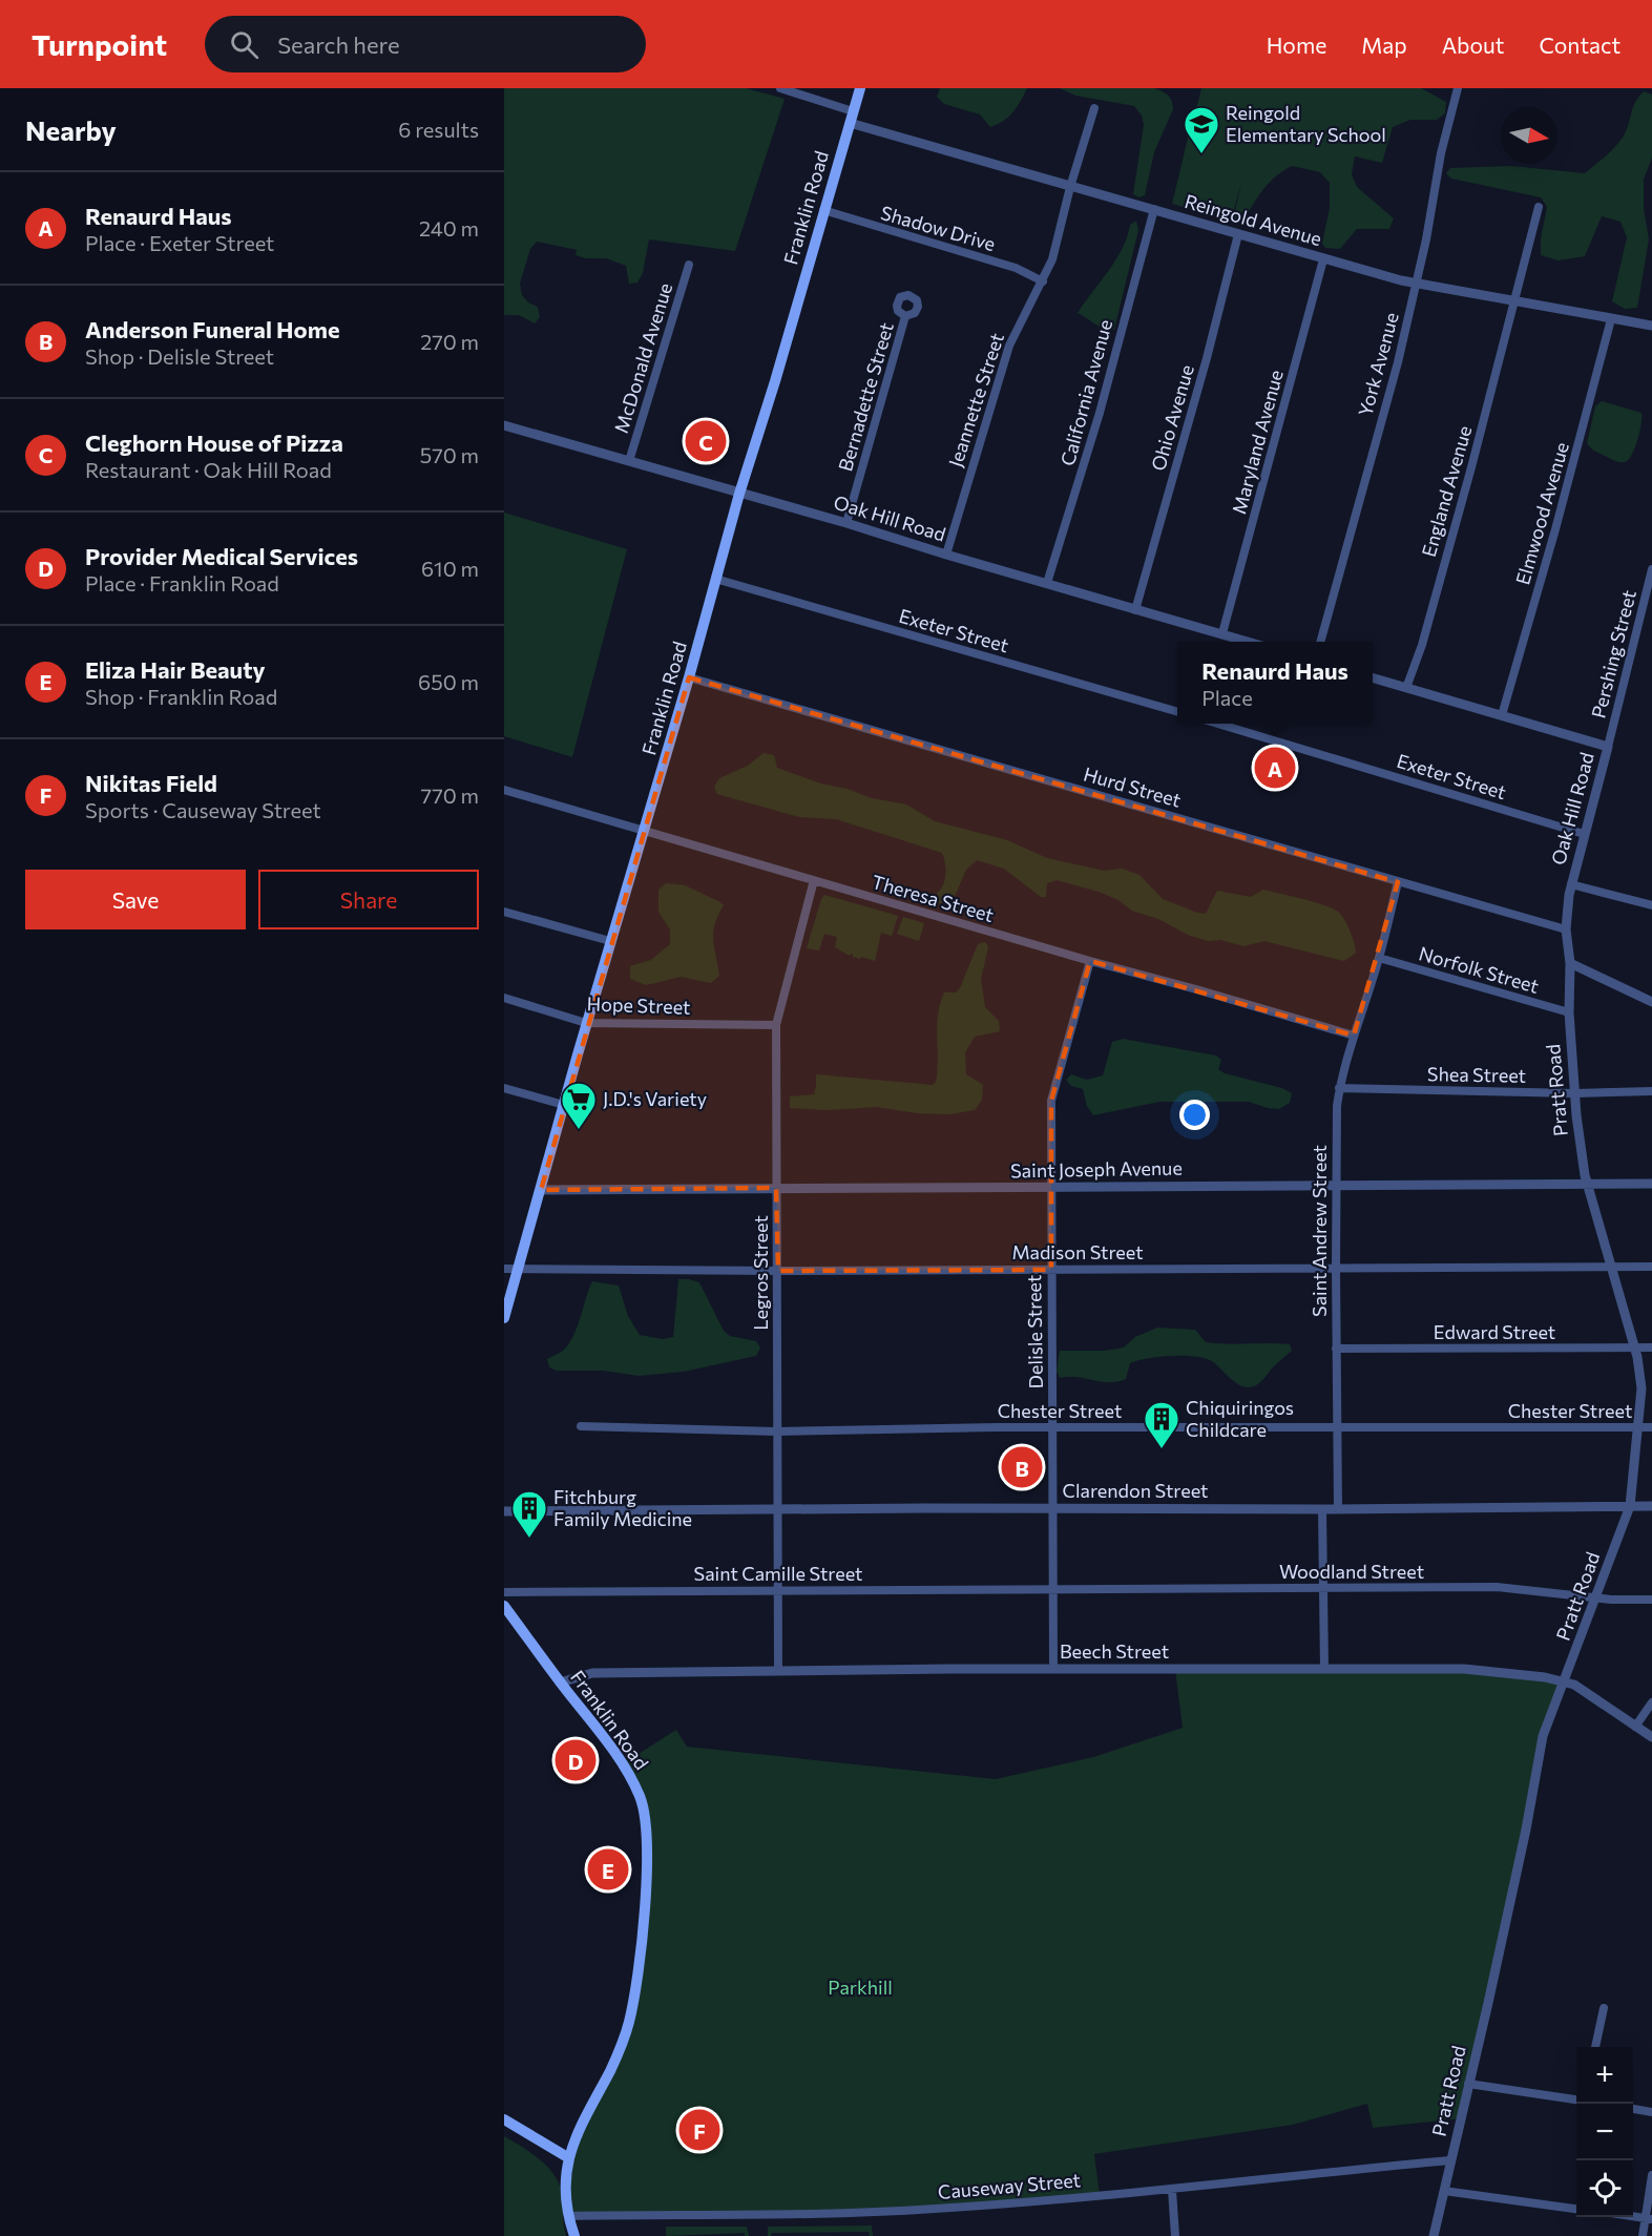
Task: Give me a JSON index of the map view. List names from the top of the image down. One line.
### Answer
{"streets":{"main road":["Franklin Road"],"street":["Reingold Avenue","Shadow Drive","McDonald Avenue","York Avenue","California Avenue","Bernadette Street","Jeannette Street","Ohio Avenue","Maryland Avenue","England Avenue","Elmwood Avenue","Oak Hill Road","Exeter Street","Pershing Street","Hurd Street","Theresa Street","Norfolk Street","Hope Street","Shea Street","Pratt Road","Saint Joseph Avenue","Saint Andrew Street","Madison Street","Legros Street","Delisle Street","Edward Street","Chester Street","Clarendon Street","Woodland Street","Saint Camille Street","Beech Street","Causeway Street"]},"crossings":[["Franklin Road","Reingold Avenue"],["Franklin Road","Shadow Drive"],["Franklin Road","Oak Hill Road"],["Franklin Road","Exeter Street"],["Franklin Road","Hurd Street"],["Franklin Road","Theresa Street"],["Franklin Road","Hope Street"],["Franklin Road","Saint Joseph Avenue"],["Franklin Road","Madison Street"],["Franklin Road","Beech Street"],["Franklin Road","Causeway Street"],["Reingold Avenue","York Avenue"],["Reingold Avenue","California Avenue"],["Reingold Avenue","Jeannette Street"],["Reingold Avenue","Ohio Avenue"],["Reingold Avenue","Maryland Avenue"],["Reingold Avenue","England Avenue"],["Reingold Avenue","Elmwood Avenue"],["Shadow Drive","Jeannette Street"],["McDonald Avenue","Oak Hill Road"],["California Avenue","Oak Hill Road"],["Bernadette Street","Oak Hill Road"],["Jeannette Street","Oak Hill Road"],["Ohio Avenue","Oak Hill Road"],["Maryland Avenue","Oak Hill Road"],["England Avenue","Oak Hill Road"],["Elmwood Avenue","Oak Hill Road"],["Oak Hill Road","Exeter Street"],["Oak Hill Road","Pershing Street"],["Oak Hill Road","Hurd Street"],["Oak Hill Road","Pratt Road"],["Hurd Street","Saint Andrew Street"],["Theresa Street","Saint Andrew Street"],["Theresa Street","Legros Street"],["Theresa Street","Delisle Street"],["Norfolk Street","Pratt Road"],["Norfolk Street","Saint Andrew Street"],["Hope Street","Legros Street"],["Shea Street","Pratt Road"],["Shea Street","Saint Andrew Street"],["Pratt Road","Saint Joseph Avenue"],["Pratt Road","Madison Street"],["Pratt Road","Edward Street"],["Pratt Road","Chester Street"],["Pratt Road","Clarendon Street"],["Pratt Road","Woodland Street"],["Pratt Road","Beech Street"],["Pratt Road","Causeway Street"],["Saint Joseph Avenue","Saint Andrew Street"],["Saint Joseph Avenue","Legros Street"],["Saint Joseph Avenue","Delisle Street"],["Saint Andrew Street","Madison Street"],["Saint Andrew Street","Edward Street"],["Saint Andrew Street","Chester Street"],["Saint Andrew Street","Clarendon Street"],["Madison Street","Legros Street"],["Madison Street","Delisle Street"],["Legros Street","Chester Street"],["Legros Street","Clarendon Street"],["Legros Street","Saint Camille Street"],["Legros Street","Beech Street"],["Delisle Street","Chester Street"],["Delisle Street","Clarendon Street"],["Delisle Street","Woodland Street"],["Delisle Street","Saint Camille Street"],["Delisle Street","Beech Street"],["Woodland Street","Saint Camille Street"]],"parks":["Parkhill"],"places":{"school or university":["Reingold Elementary School"],"supermarket":["J.D.'s Variety"],"building":["Chiquiringos Childcare","Fitchburg Family Medicine"]},"north":"right","page":{"header":"Turnpoint","search":"Search here","nav":["Home","Map","About","Contact"],"heading":["Nearby","6 results"],"list":[{"mark":"A","name":"Renaurd Haus","note":"Place · Exeter Street","value":"240 m"},{"mark":"B","name":"Anderson Funeral Home","note":"Shop · Delisle Street","value":"270 m"},{"mark":"C","name":"Cleghorn House of Pizza","note":"Restaurant · Oak Hill Road","value":"570 m"},{"mark":"D","name":"Provider Medical Services","note":"Place · Franklin Road","value":"610 m"},{"mark":"E","name":"Eliza Hair Beauty","note":"Shop · Franklin Road","value":"650 m"},{"mark":"F","name":"Nikitas Field","note":"Sports · Causeway Street","value":"770 m"}],"pins":["C","A","B","D","E","F"],"popup":["Renaurd Haus","Place"],"buttons":["Save","Share"],"map_buttons":["+","−"]}}
